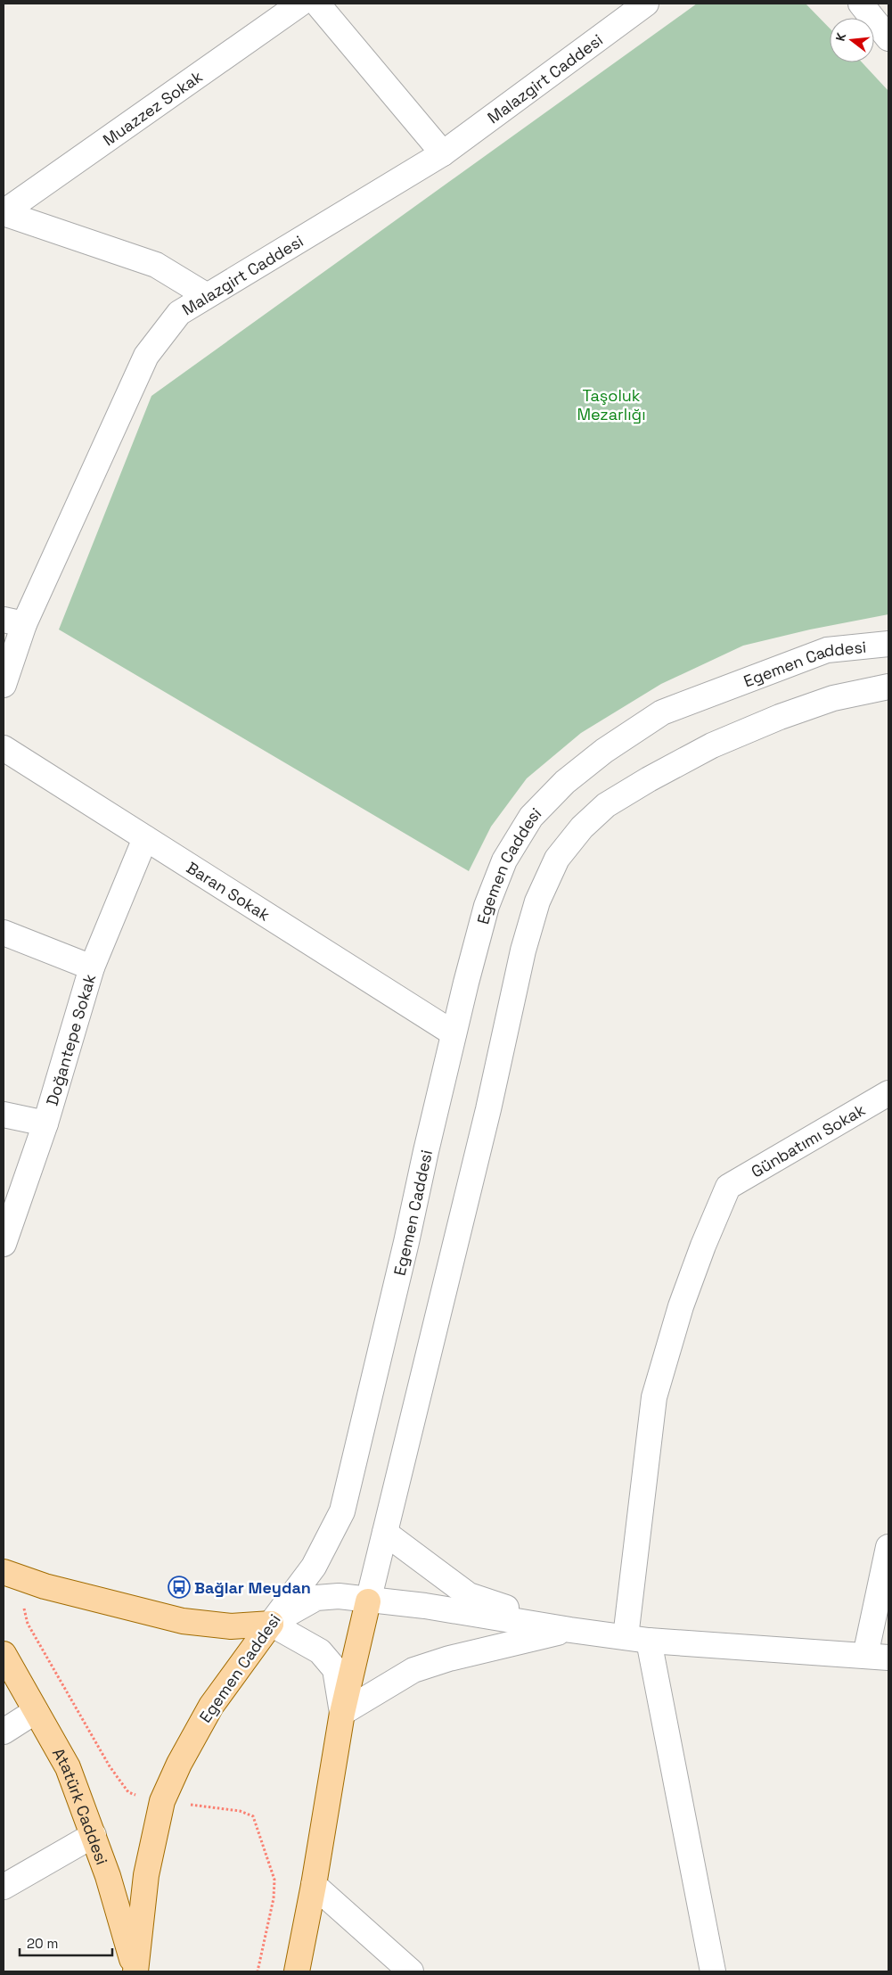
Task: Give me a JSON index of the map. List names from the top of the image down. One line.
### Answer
{"streets":{"main road":["Egemen Caddesi","Atatürk Caddesi"],"street":["Malazgirt Caddesi","Muazzez Sokak","Baran Sokak","Doğantepe Sokak","Günbatımı Sokak"]},"crossings":[["Egemen Caddesi","Baran Sokak"],["Egemen Caddesi","Atatürk Caddesi"],["Baran Sokak","Doğantepe Sokak"]],"parks":["Taşoluk Mezarlığı"],"places":{"bus stop":["Bağlar Meydan"]},"scale_bar":"20 m","north":"left"}
